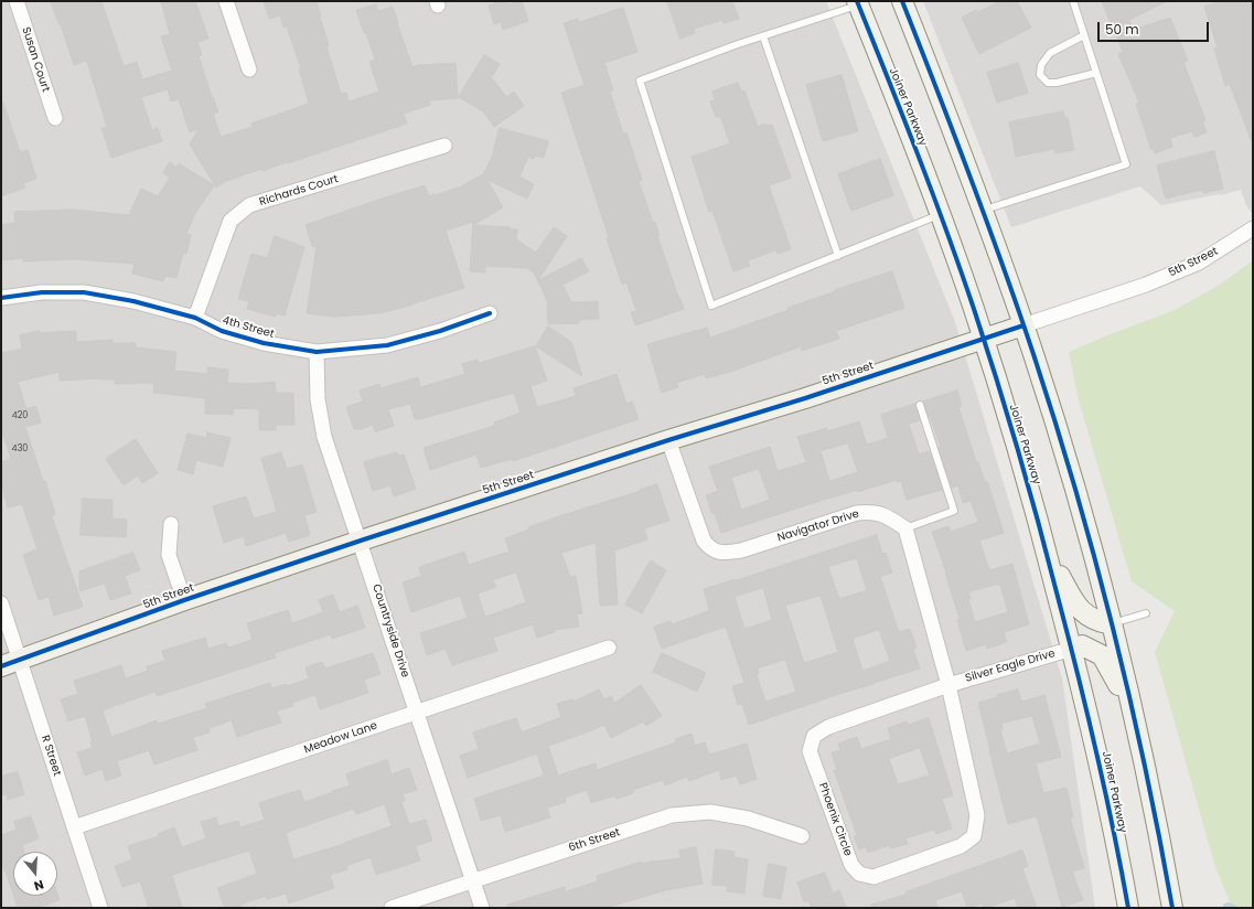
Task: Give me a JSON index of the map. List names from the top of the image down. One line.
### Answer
{"streets":{"main road":["Joiner Parkway","5th Street"],"street":["Susan Court","Richards Court","4th Street","Navigator Drive","Countryside Drive","Silver Eagle Drive","Meadow Lane","R Street","Phoenix Circle","6th Street"]},"crossings":[["Joiner Parkway","5th Street"],["Joiner Parkway","Silver Eagle Drive"],["Richards Court","4th Street"],["5th Street","Navigator Drive"],["5th Street","Countryside Drive"],["5th Street","R Street"],["4th Street","Countryside Drive"],["Countryside Drive","Meadow Lane"],["Countryside Drive","6th Street"],["Silver Eagle Drive","Phoenix Circle"],["Meadow Lane","R Street"]],"house_numbers":["420","430"],"scale_bar":"50 m","north":"bottom"}
